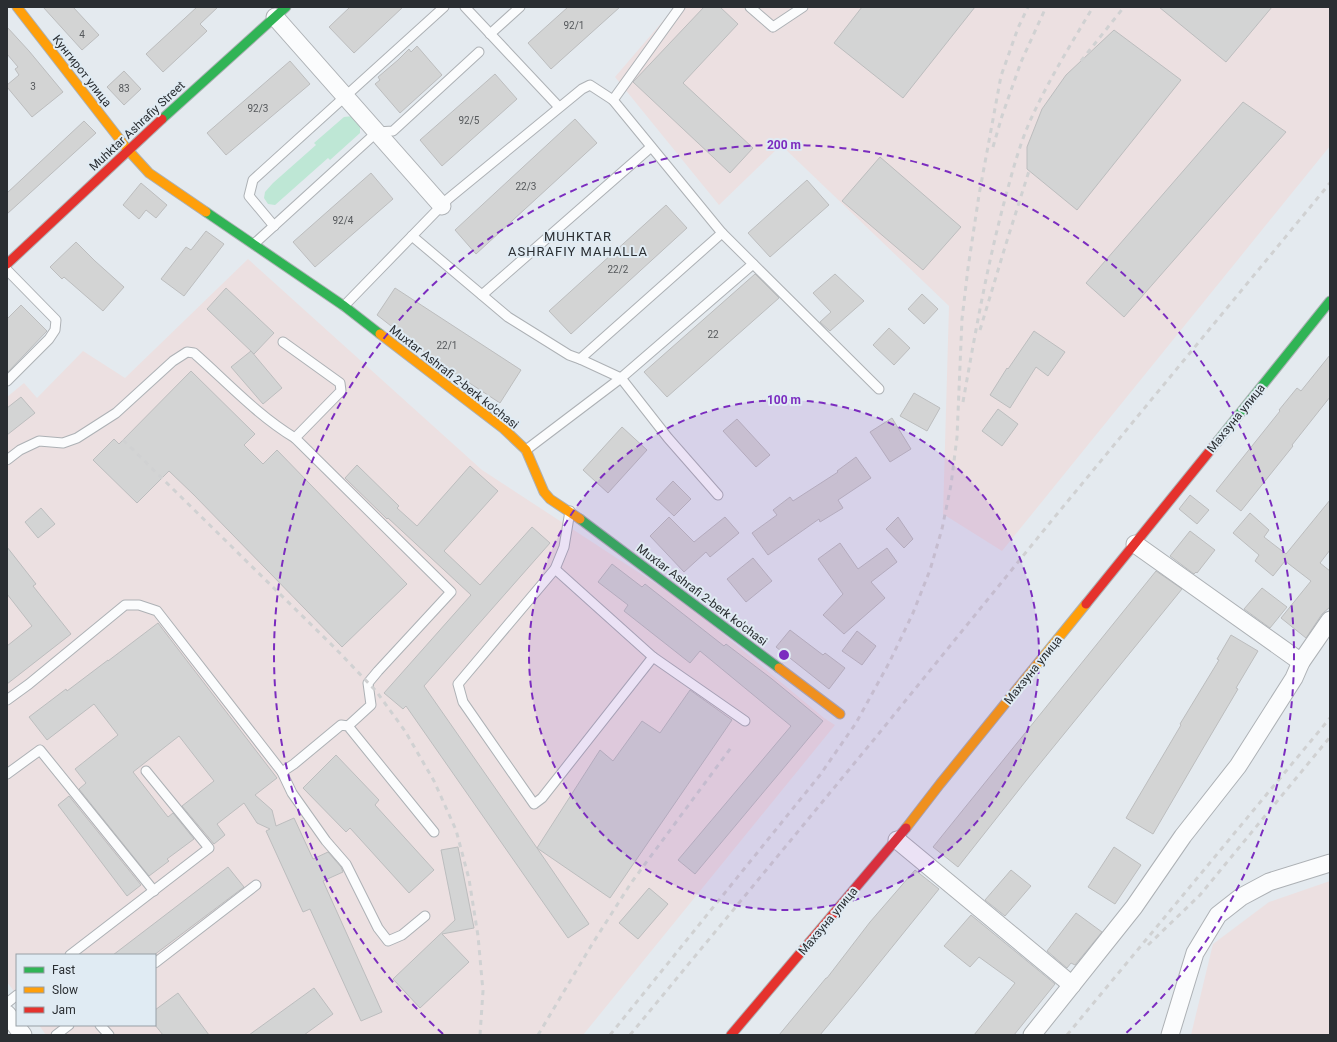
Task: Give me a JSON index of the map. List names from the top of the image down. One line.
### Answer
{"streets":{"street":["Кунгирот улица","Muhktar Ashrafiy Street","Muxtar Ashrafi 2-berk ko'chasi","Махзуна улица"]},"crossings":[["Кунгирот улица","Muhktar Ashrafiy Street"],["Кунгирот улица","Muxtar Ashrafi 2-berk ko'chasi"],["Muhktar Ashrafiy Street","Muxtar Ashrafi 2-berk ko'chasi"]],"districts":["MUHKTAR ASHRAFIY MAHALLA"],"house_numbers":["92/1","4","3","83","92/3","92/5","22/3","92/4","22/2","22","22/1"],"legend":["Fast","Slow","Jam"],"rings":["200 m","100 m"]}
